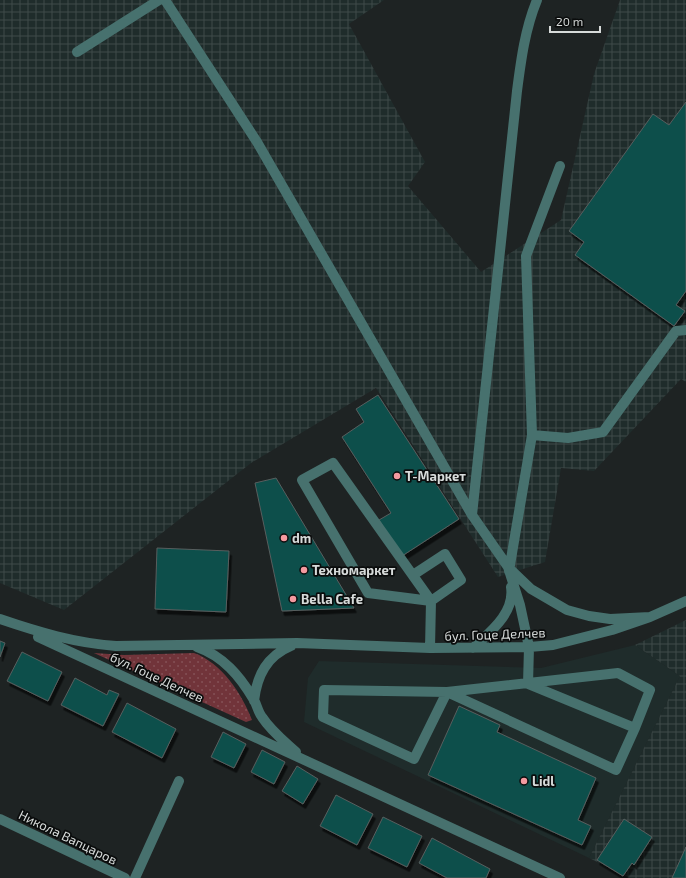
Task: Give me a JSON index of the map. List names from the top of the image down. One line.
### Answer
{"streets":{"street":["бул. Гоце Делчев","Никола Вапцаров"]},"places":["Т-Маркет","dm","Техномаркет","Bella Cafe","Lidl"],"scale_bar":"20 m"}
